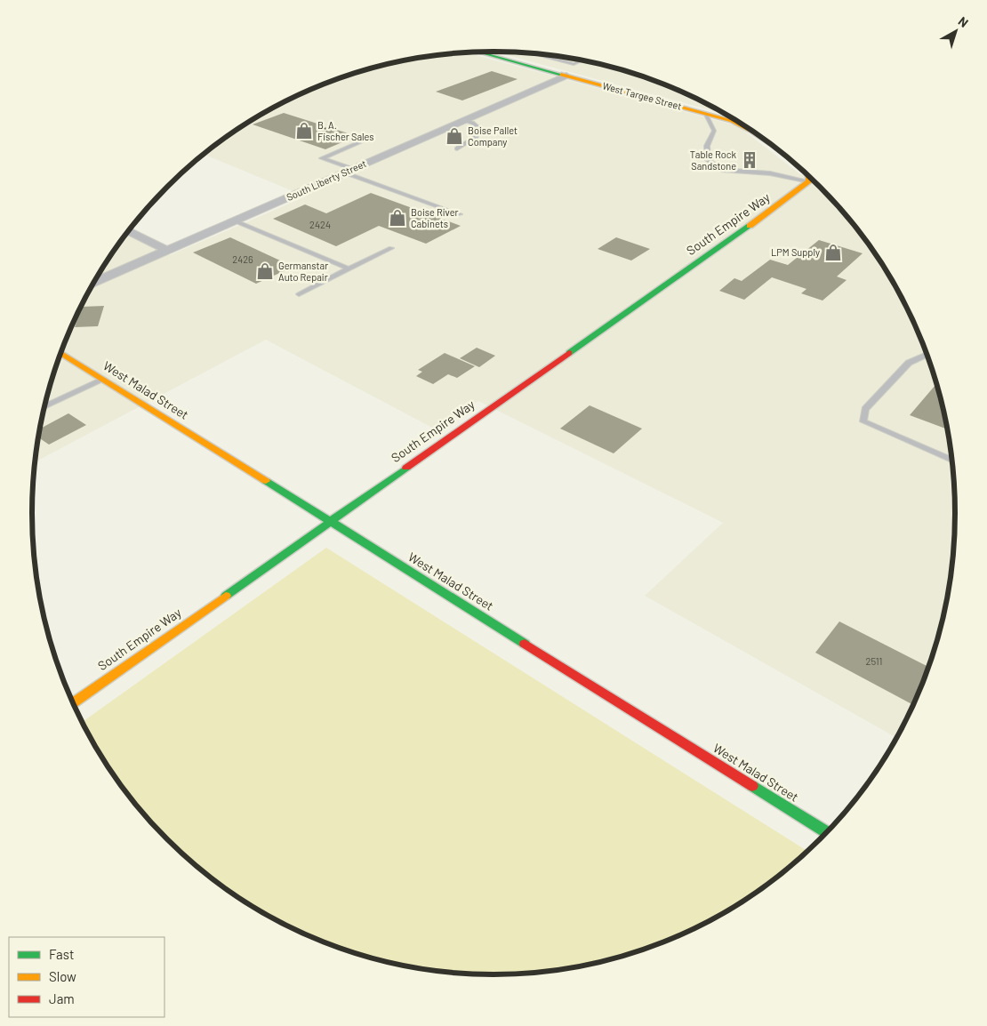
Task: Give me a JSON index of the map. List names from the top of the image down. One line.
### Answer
{"streets":{"street":["West Targee Street","South Liberty Street","South Empire Way","West Malad Street"]},"crossings":[["West Targee Street","South Liberty Street"],["West Targee Street","South Empire Way"],["South Empire Way","West Malad Street"]],"places":{"shop":["B. A. Fischer Sales","Boise Pallet Company","Boise River Cabinets","LPM Supply","Germanstar Auto Repair"],"building":["Table Rock Sandstone"]},"house_numbers":["2424","2426","2511"],"legend":["Fast","Slow","Jam"],"north":"top right"}
